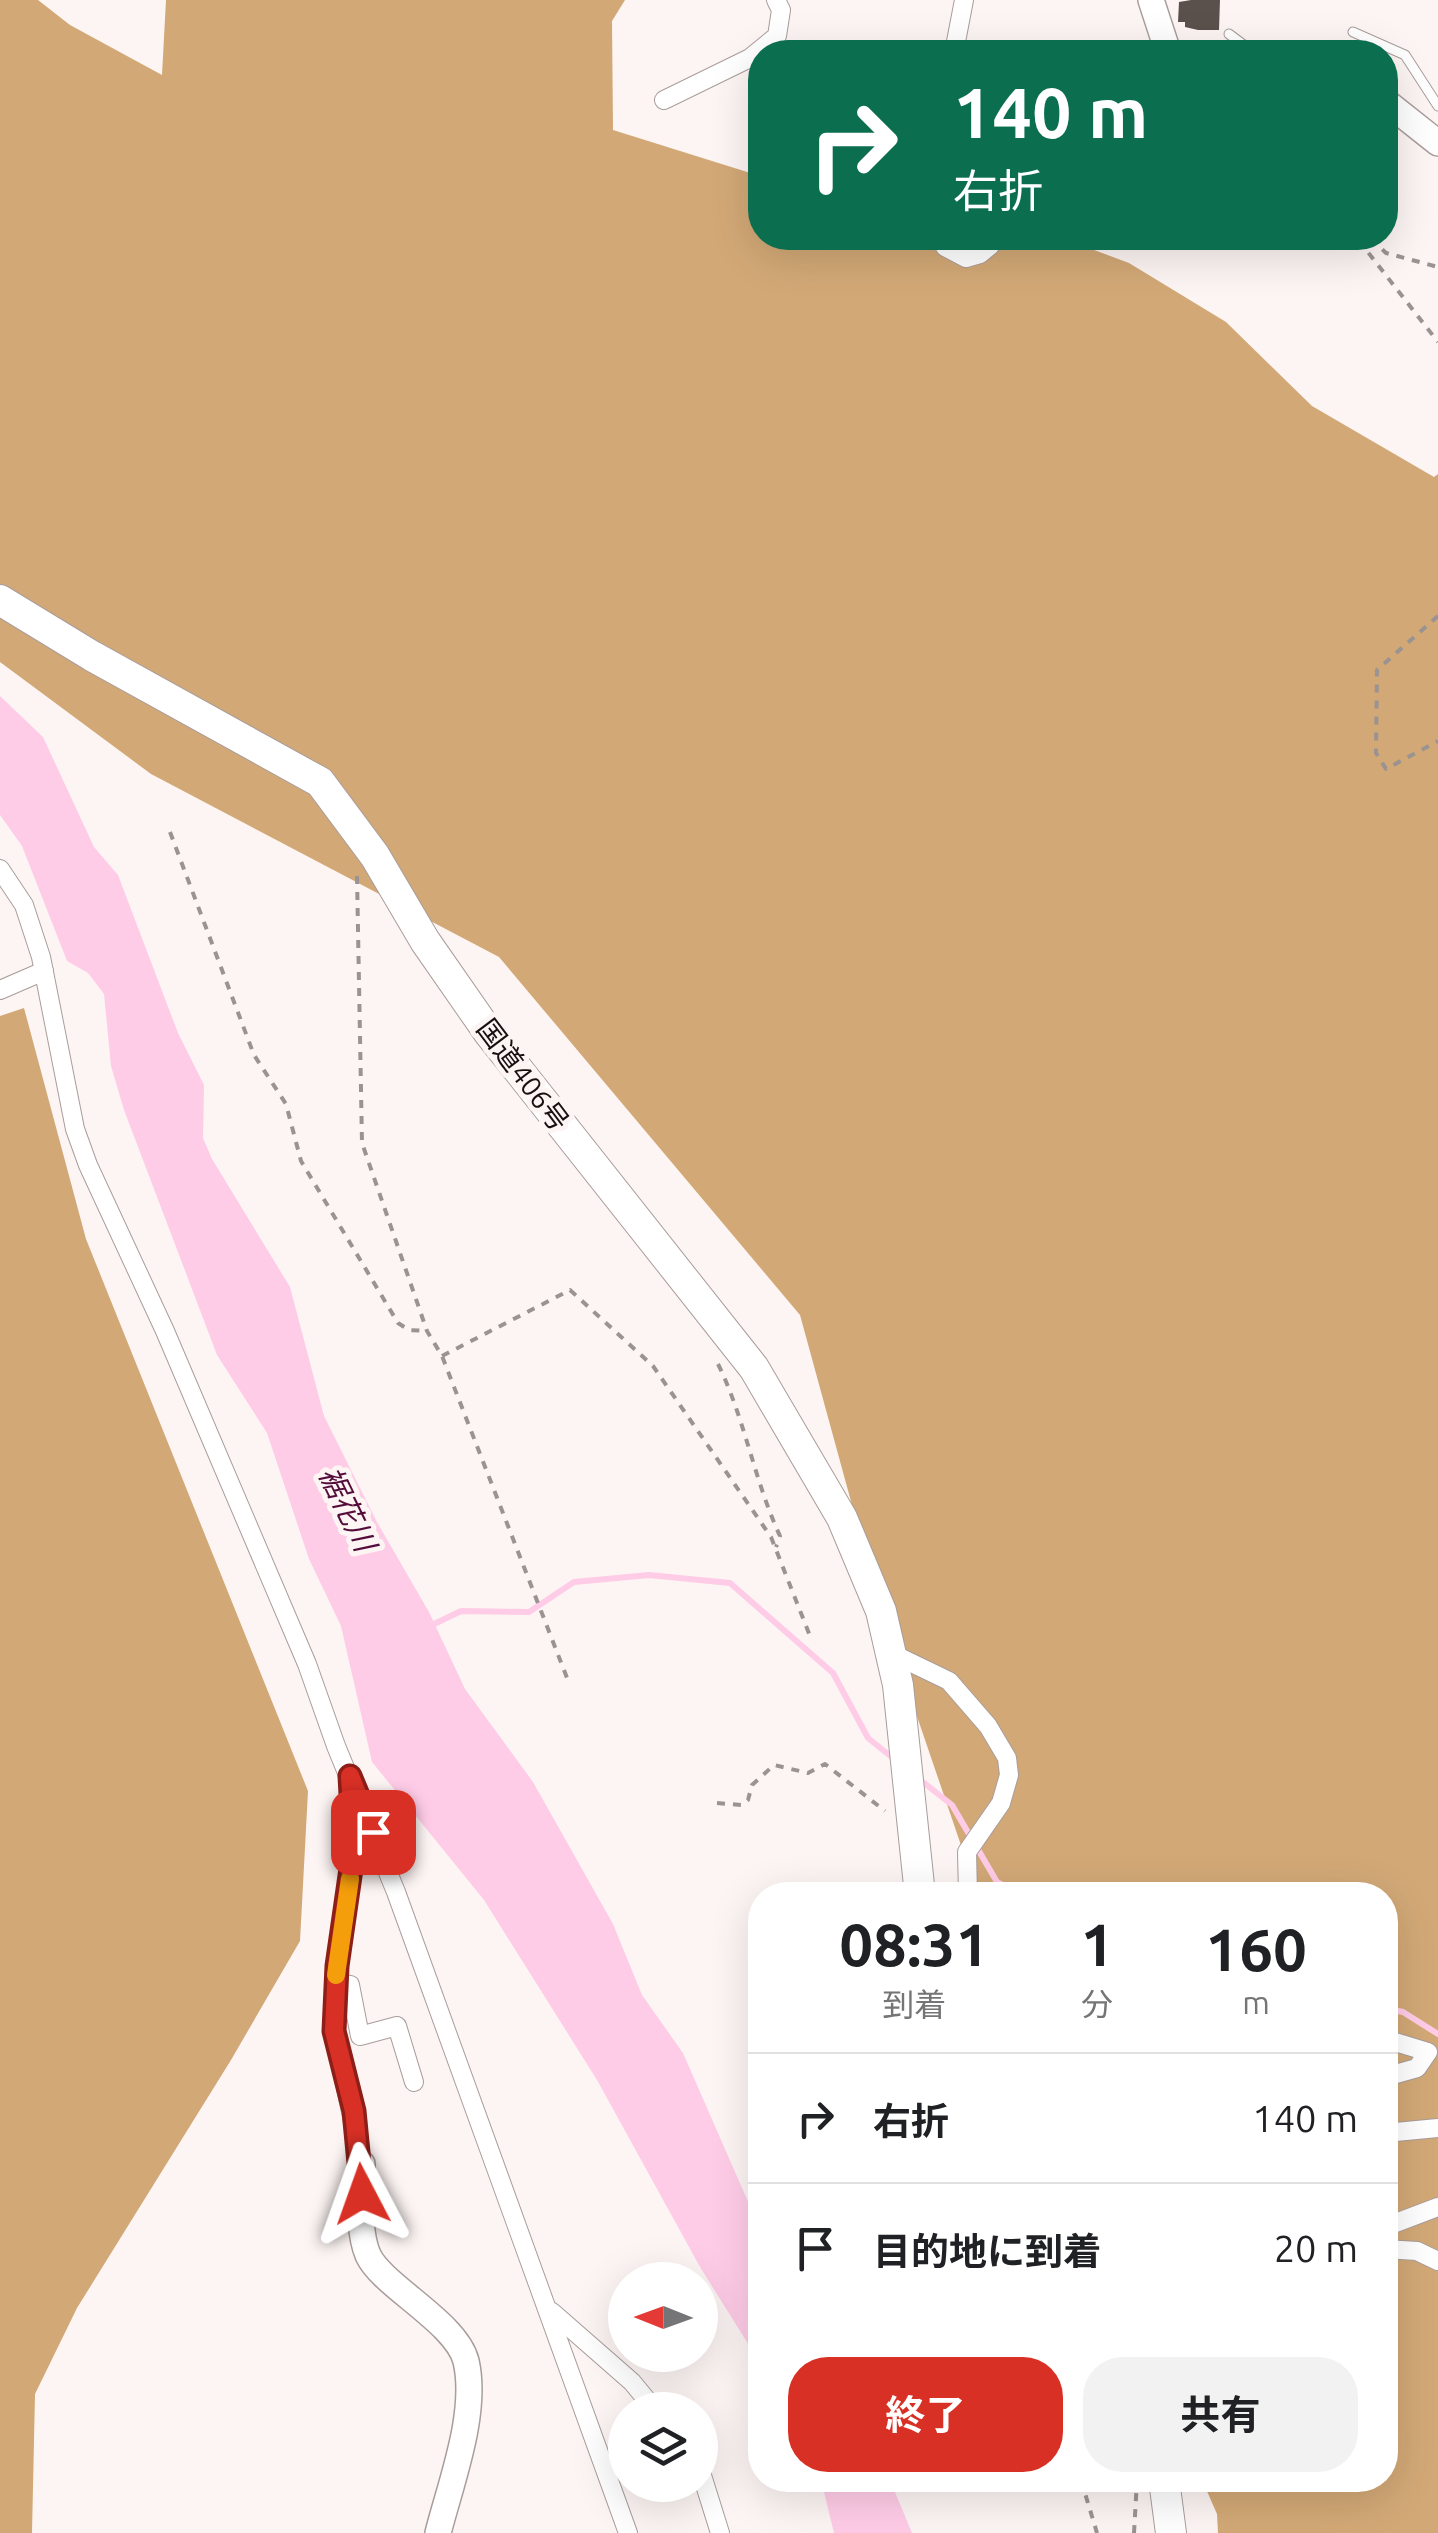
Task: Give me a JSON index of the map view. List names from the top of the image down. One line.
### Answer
{"streets":{"highway":["国道406号"]},"water":["裾花川"],"north":"left","page":{"turn":["140 m","右折"],"eta":["08:31","到着","1","分","160","m"],"list":[{"name":"右折","value":"140 m"},{"name":"目的地に到着","value":"20 m"}],"buttons":["終了","共有"]}}
